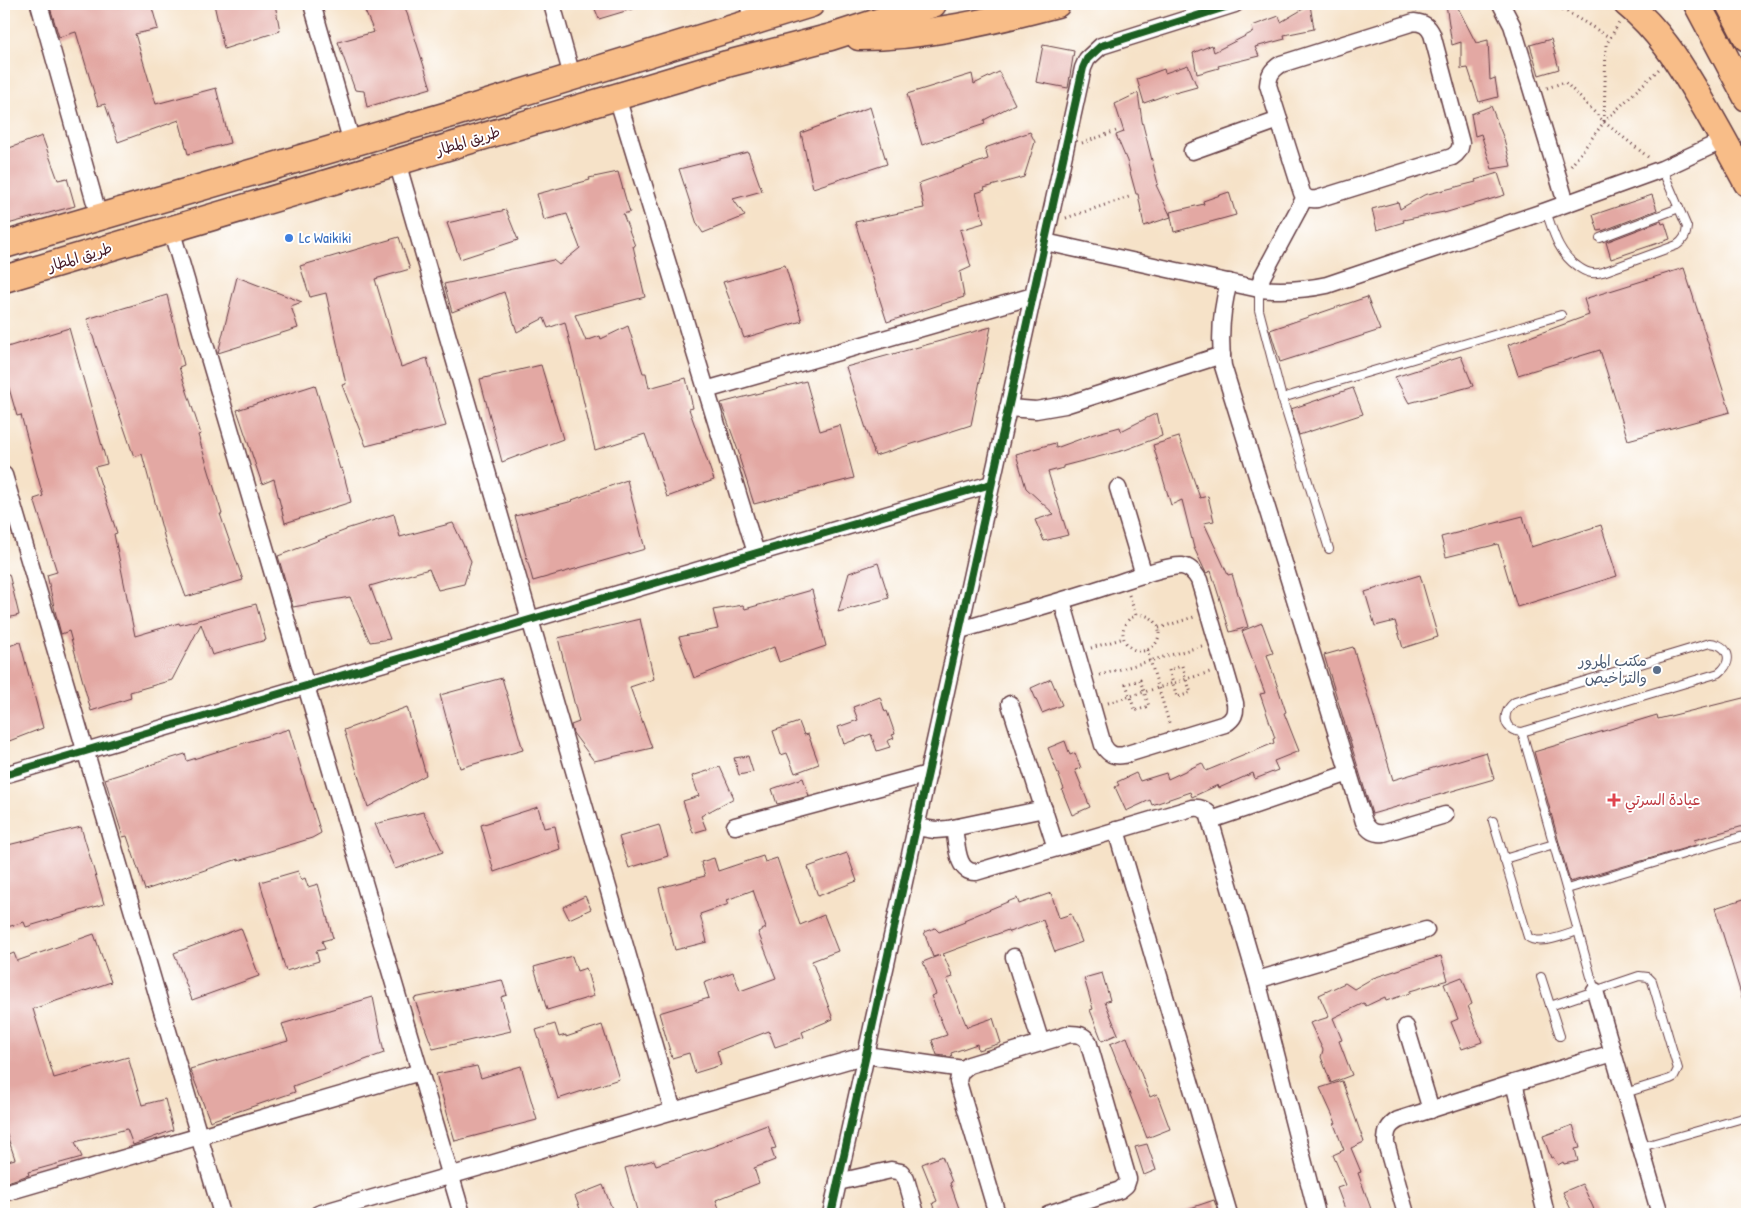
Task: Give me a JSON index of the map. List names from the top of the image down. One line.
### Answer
{"streets":{"highway":["طريق المطار"]},"places":{"other":["Lc Waikiki","مكتب المرور والتراخيص"],"health":["عيادة السرتي"]}}
